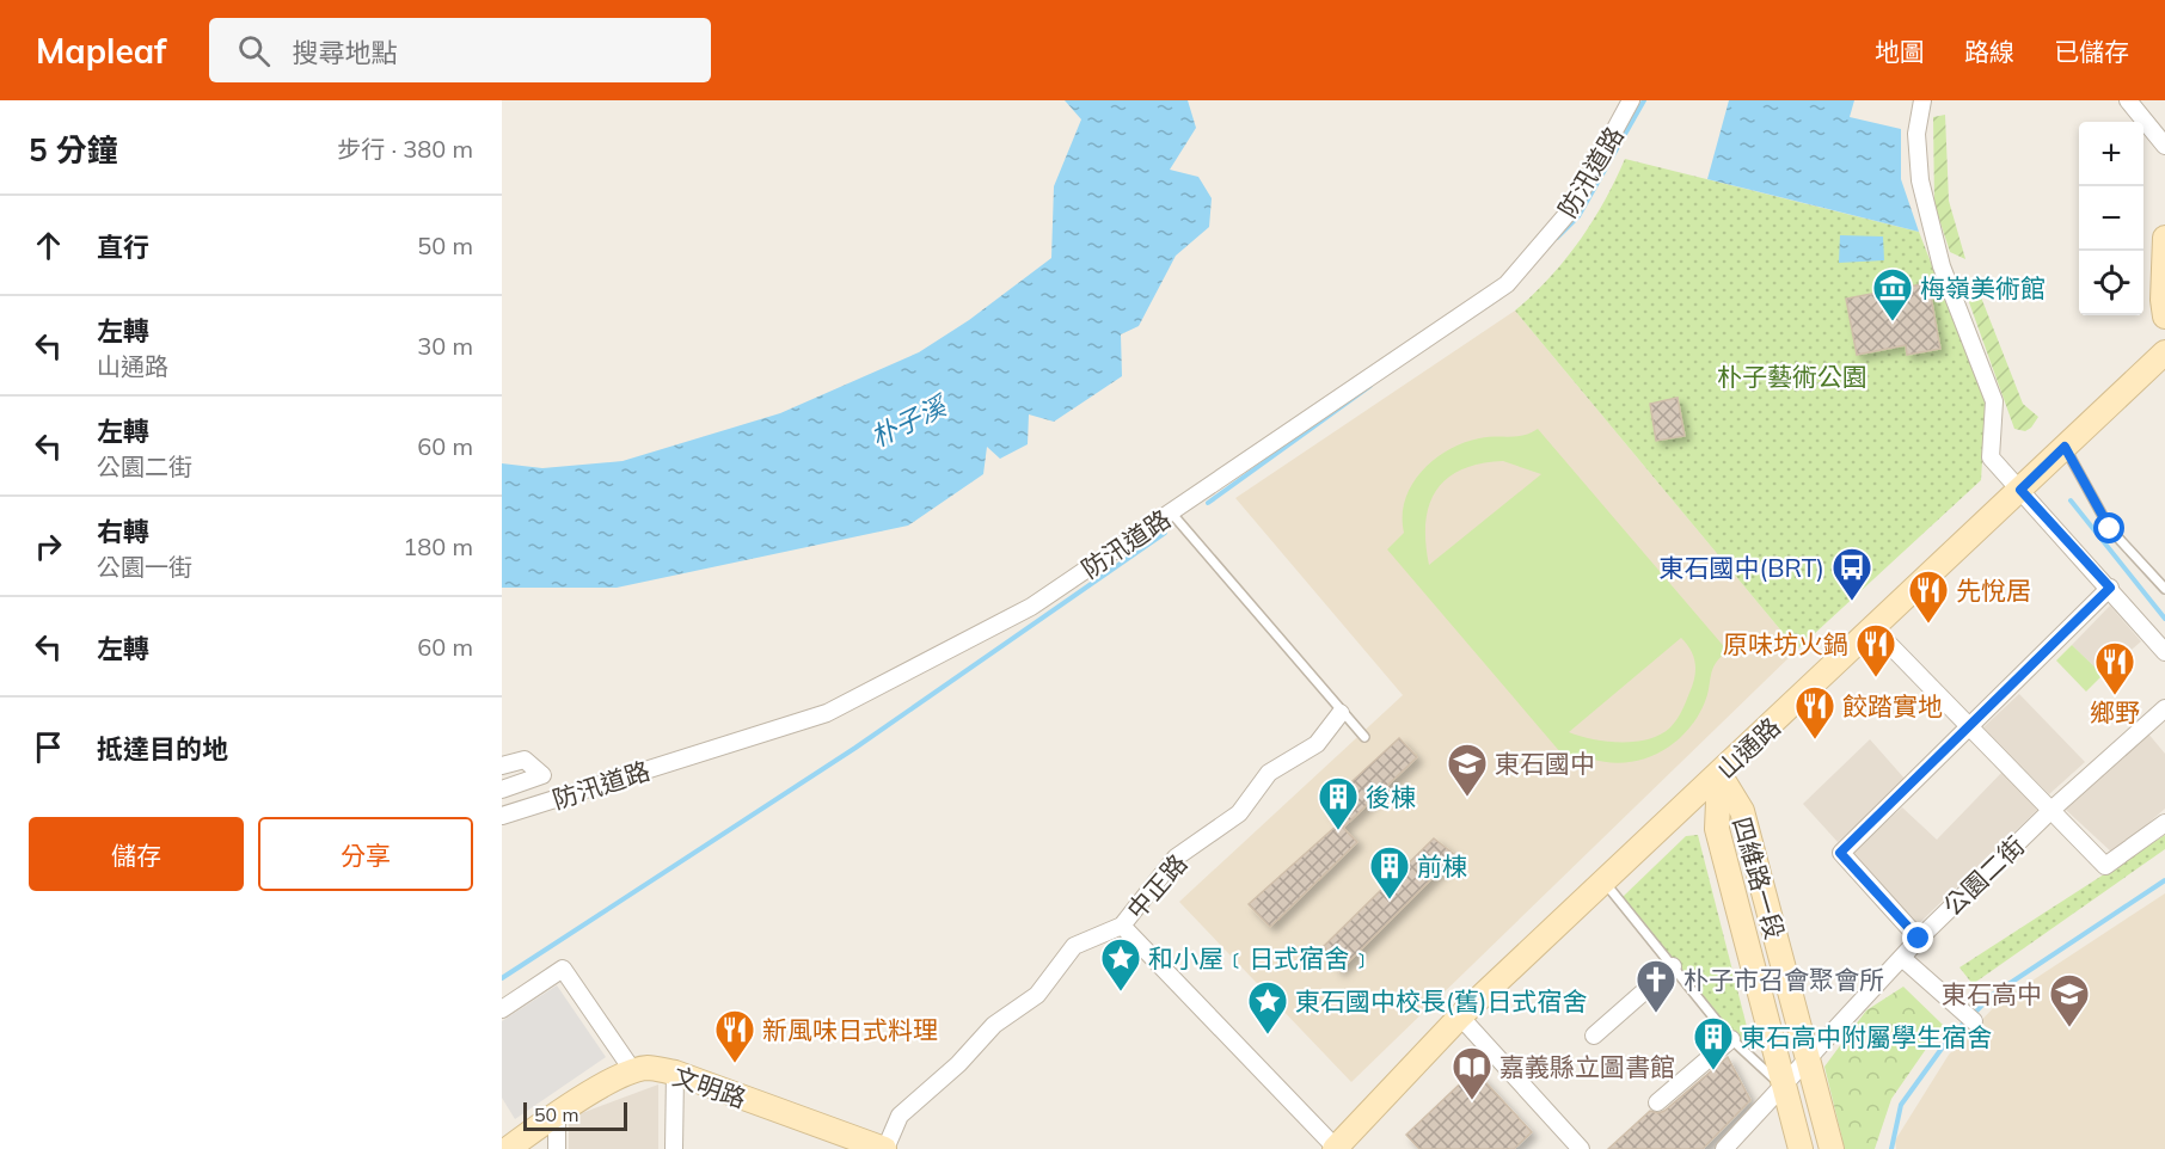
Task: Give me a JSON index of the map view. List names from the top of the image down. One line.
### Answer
{"streets":{"main road":["山通路","四維路一段","文明路"],"street":["防汛道路","公園二街","中正路"]},"crossings":[["山通路","四維路一段"],["公園二街","四維路一段"],["中正路","文明路"]],"water":["朴子溪"],"parks":["朴子藝術公園"],"places":{"museum":["梅嶺美術館"],"bus stop":["東石國中(BRT)"],"restaurant":["先悅居","原味坊火鍋","鄉野","餃踏實地","新風味日式料理"],"school or university":["東石國中","東石高中"],"building":["後棟","前棟","東石高中附屬學生宿舍"],"place":["和小屋﹝日式宿舍﹞","東石國中校長(舊)日式宿舍"],"church":["朴子市召會聚會所"],"library":["嘉義縣立圖書館"]},"scale_bar":"50 m","page":{"header":"Mapleaf","search":"搜尋地點","nav":["地圖","路線","已儲存"],"heading":["5 分鐘","步行 · 380 m"],"map_buttons":["+","−"],"list":[["直行","50 m"],["左轉","山通路","30 m"],["左轉","公園二街","60 m"],["右轉","公園一街","180 m"],["左轉","60 m"],"抵達目的地"],"buttons":["儲存","分享"],"scale":"50 m"}}
